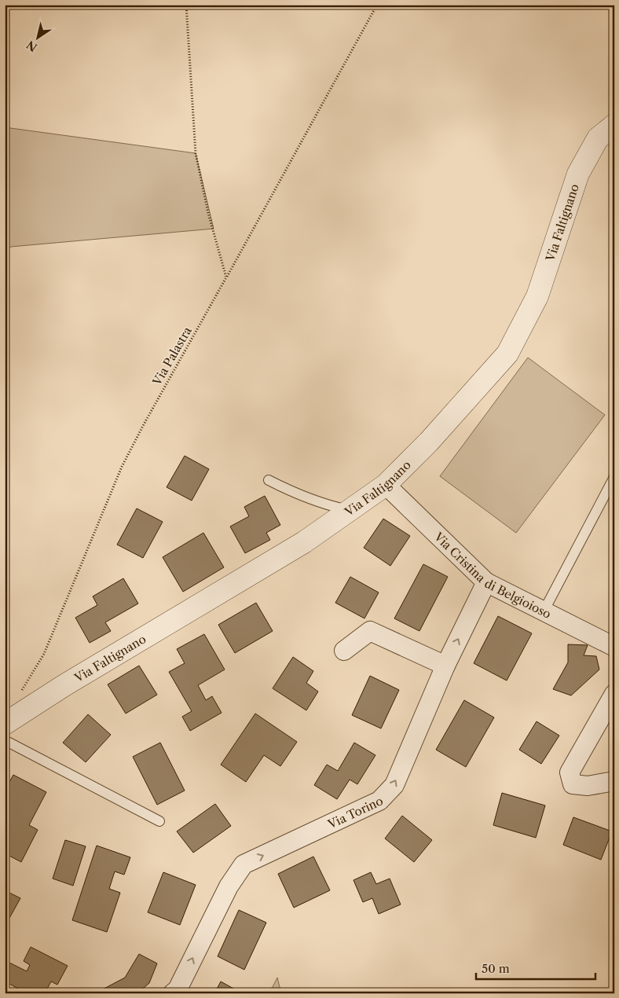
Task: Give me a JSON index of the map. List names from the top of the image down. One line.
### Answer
{"streets":{"street":["Via Faltignano","Via Cristina di Belgioioso","Via Torino"],"path":["Via Palastra"]},"crossings":[["Via Faltignano","Via Cristina di Belgioioso"],["Via Cristina di Belgioioso","Via Torino"]],"one_way":["Via Torino"],"scale_bar":"50 m","north":"bottom left"}
